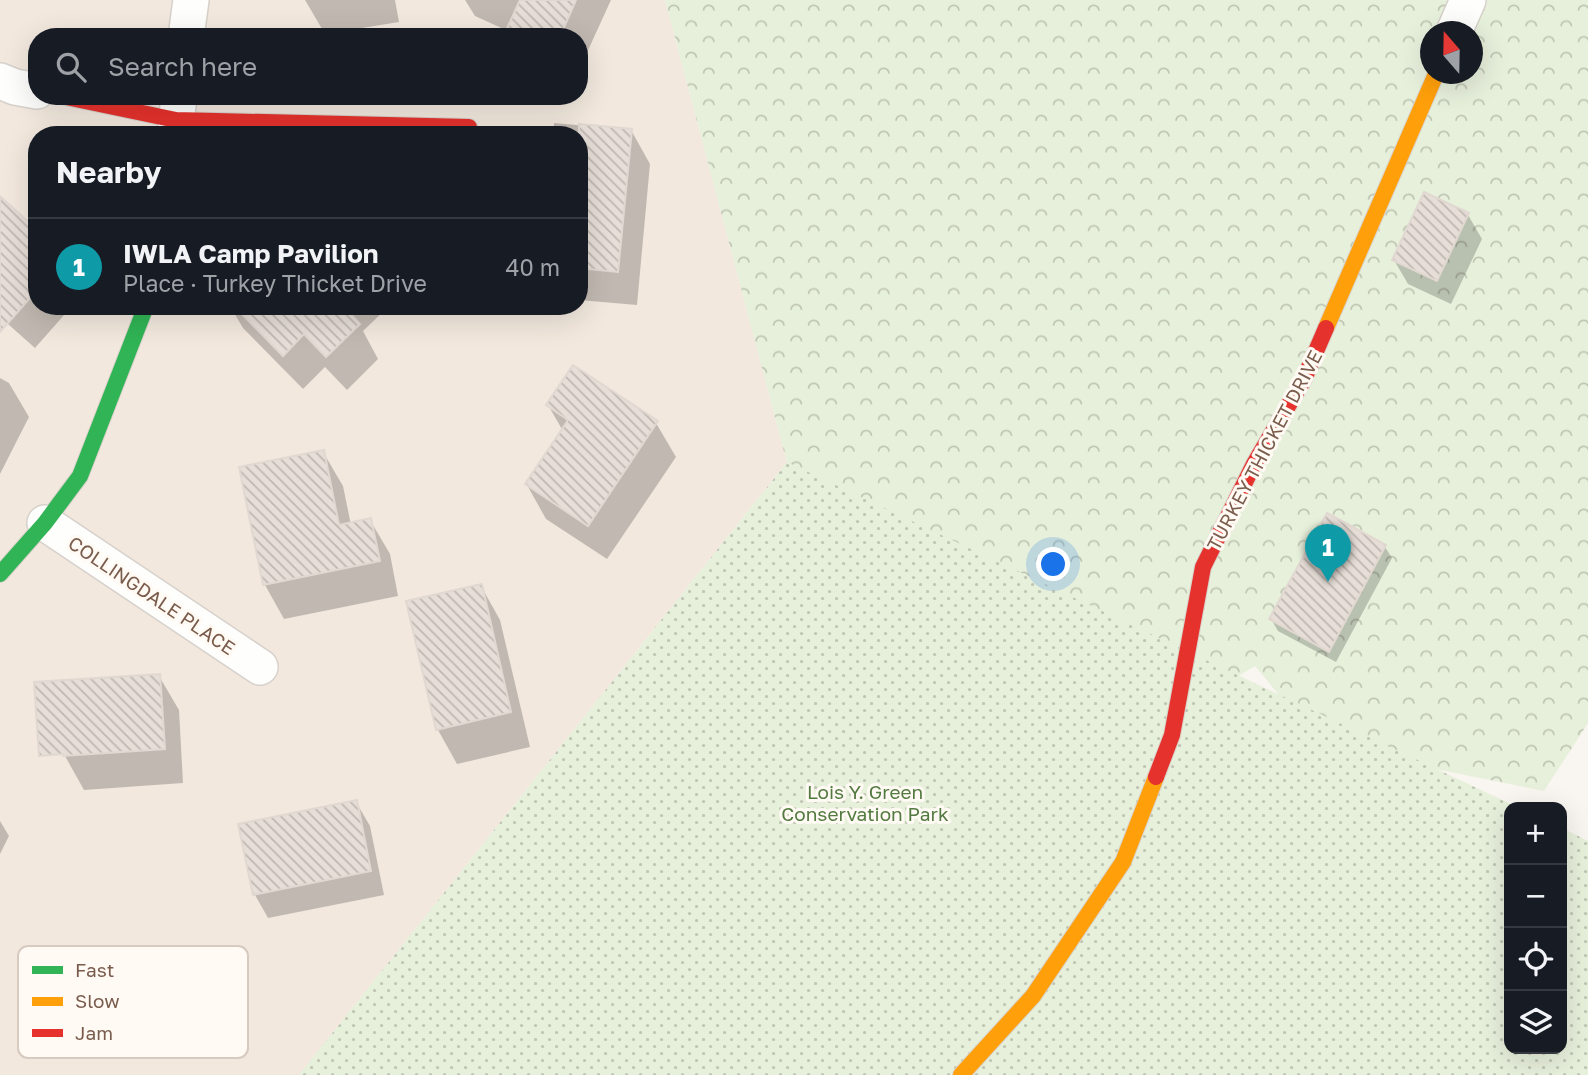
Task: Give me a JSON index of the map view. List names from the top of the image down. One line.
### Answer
{"streets":{"street":["TURKEY THICKET DRIVE","COLLINGDALE PLACE"]},"parks":["Lois Y. Green Conservation Park"],"legend":["Fast","Slow","Jam"],"north":"top","page":{"search":"Search here","heading":"Nearby","list":[{"mark":"1","name":"IWLA Camp Pavilion","note":"Place · Turkey Thicket Drive","value":"40 m"}],"pins":"1","map_buttons":["+","−"]}}
